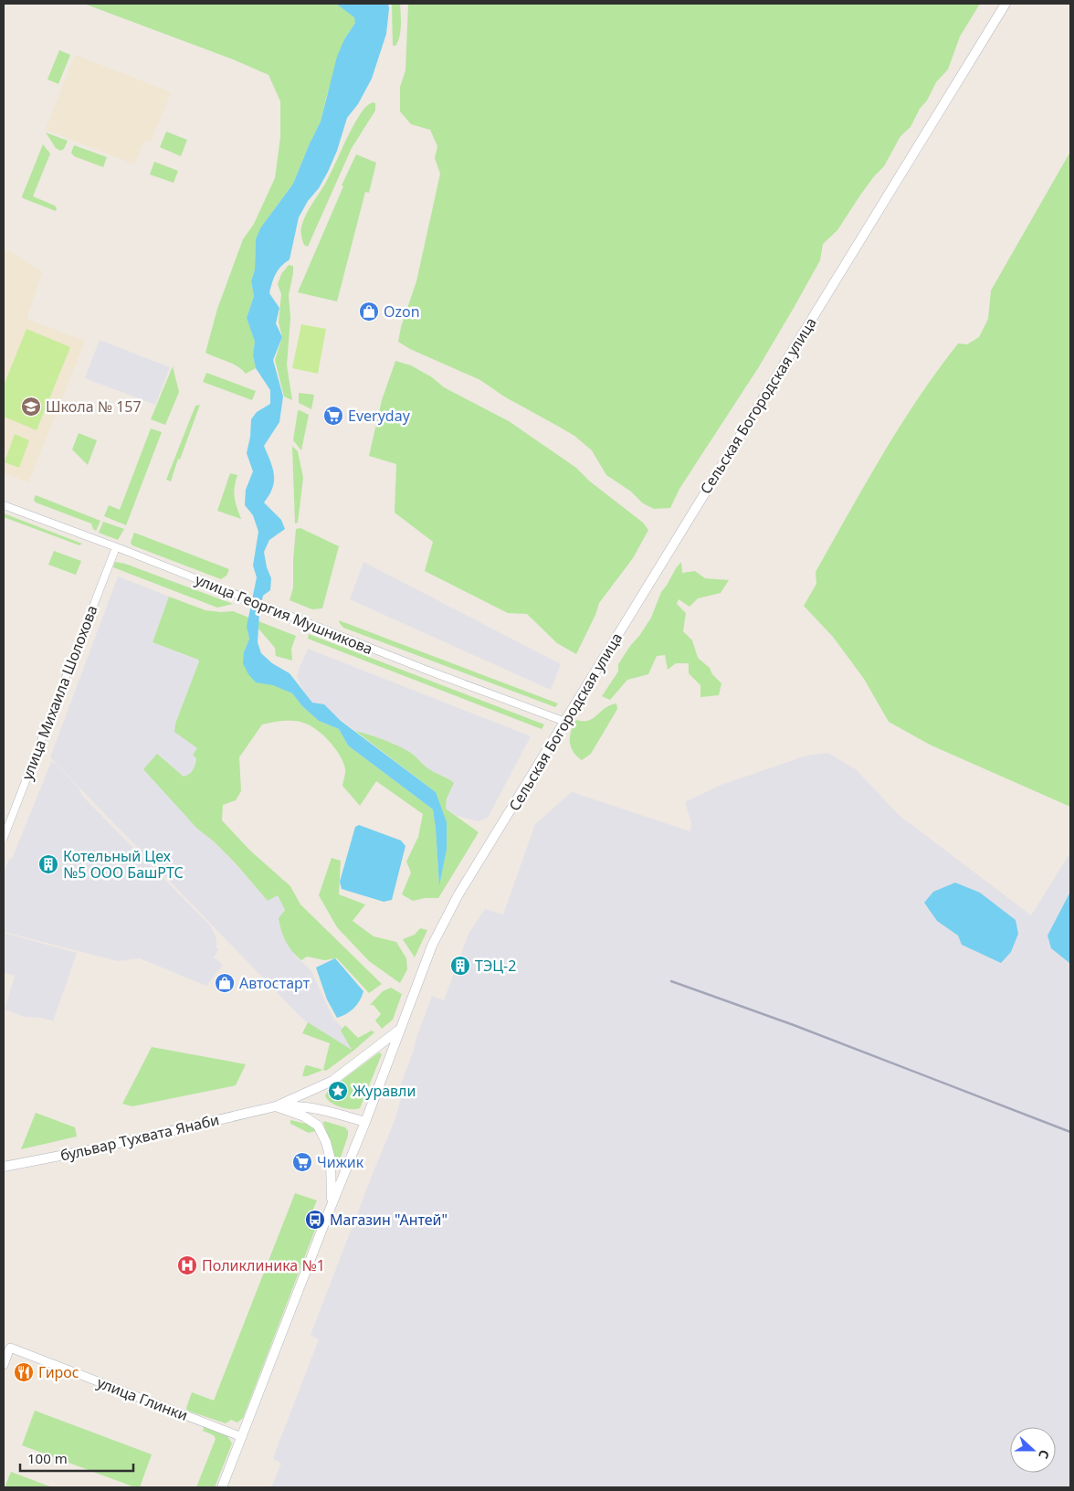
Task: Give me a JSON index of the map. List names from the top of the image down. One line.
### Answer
{"streets":{"main road":["Сельская Богородская улица","бульвар Тухвата Янаби"],"street":["улица Георгия Мушникова","улица Михаила Шолохова","улица Глинки"]},"crossings":[["Сельская Богородская улица","улица Георгия Мушникова"],["Сельская Богородская улица","бульвар Тухвата Янаби"],["Сельская Богородская улица","улица Глинки"],["улица Георгия Мушникова","улица Михаила Шолохова"]],"places":{"shop":["Ozon","Автостарт"],"school or university":["Школа № 157"],"supermarket":["Everyday","Чижик"],"building":["Котельный Цех №5 ООО БашРТС","ТЭЦ-2"],"place":["Журавли"],"bus stop":["Магазин \"Антей\""],"hospital":["Поликлиника №1"],"restaurant":["Гирос"]},"scale_bar":"100 m","north":"right"}
